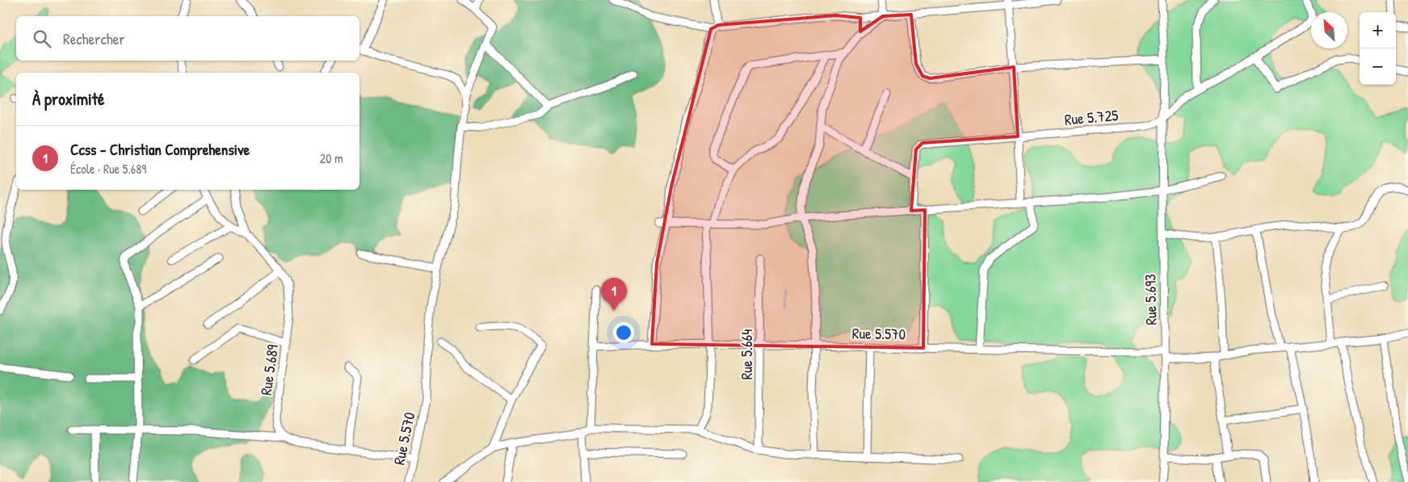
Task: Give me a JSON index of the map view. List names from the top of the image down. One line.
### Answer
{"streets":{"street":["Rue 5.725","Rue 5.693","Rue 5.570","Rue 5.664","Rue 5.689"]},"crossings":[["Rue 5.725","Rue 5.693"],["Rue 5.693","Rue 5.570"],["Rue 5.570","Rue 5.664"]],"north":"top left","page":{"map_buttons":["+","−"],"search":"Rechercher","heading":"À proximité","list":[{"mark":"1","name":"Ccss - Christian Comprehensive","note":"École · Rue 5.689","value":"20 m"}],"pins":"1"}}
